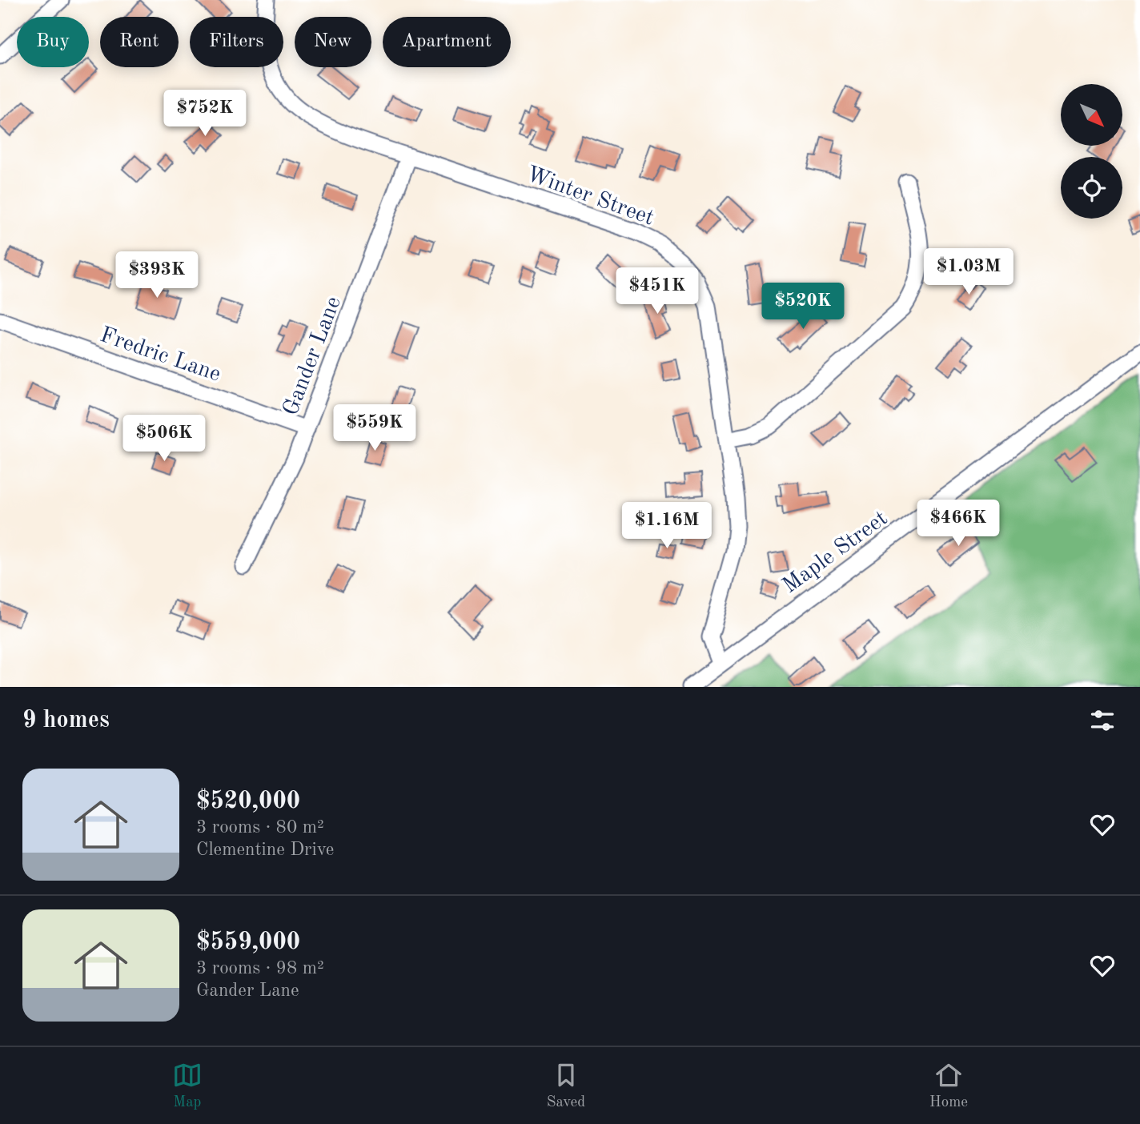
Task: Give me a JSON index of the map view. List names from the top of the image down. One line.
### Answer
{"streets":{"street":["Winter Street","Fredric Lane","Gander Lane","Maple Street"]},"crossings":[["Winter Street","Gander Lane"],["Winter Street","Maple Street"],["Fredric Lane","Gander Lane"]],"north":"bottom right","page":{"chip":["Buy","Rent","Filters","New","Apartment"],"price":["$752K","$1.03M","$393K","$451K","$520K","$559K","$506K","$466K","$1.16M"],"heading":"9 homes","list":[{"name":"$520,000","note":"3 rooms · 80 m² · Clementine Drive"},{"name":"$559,000","note":"3 rooms · 98 m² · Gander Lane"}],"tabs":["Map","Saved","Home"]}}
